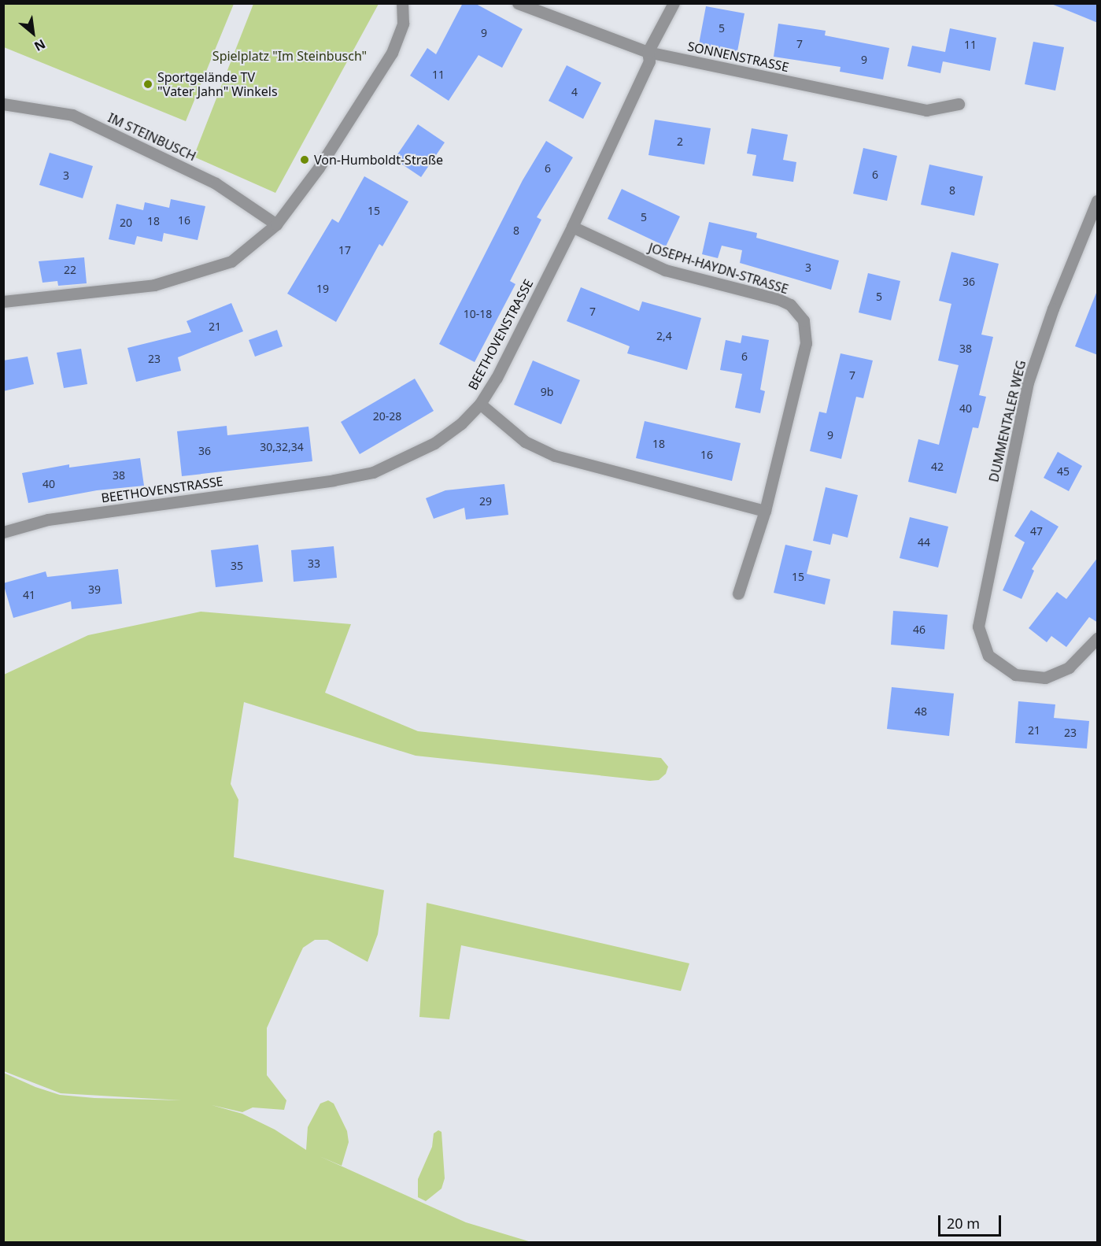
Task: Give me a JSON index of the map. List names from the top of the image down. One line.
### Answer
{"streets":{"street":["SONNENSTRASSE","IM STEINBUSCH","JOSEPH-HAYDN-STRASSE","BEETHOVENSTRASSE","DUMMENTALER WEG"]},"crossings":[["SONNENSTRASSE","BEETHOVENSTRASSE"],["JOSEPH-HAYDN-STRASSE","BEETHOVENSTRASSE"]],"parks":["Spielplatz \"Im Steinbusch\""],"places":["Sportgelände TV \"Vater Jahn\" Winkels","Von-Humboldt-Straße"],"house_numbers":["5","9","7","11","9","11","4","2","6","6","3","8","15","5","16","18","20","8","17","3","22","36","19","5","7","10-18","21","2,4","38","6","23","7","9b","40","20-28","9","18","30,32,34","36","16","42","45","38","40","29","47","44","33","35","15","39","41","46","48","21","23"],"scale_bar":"20 m","north":"bottom right"}
